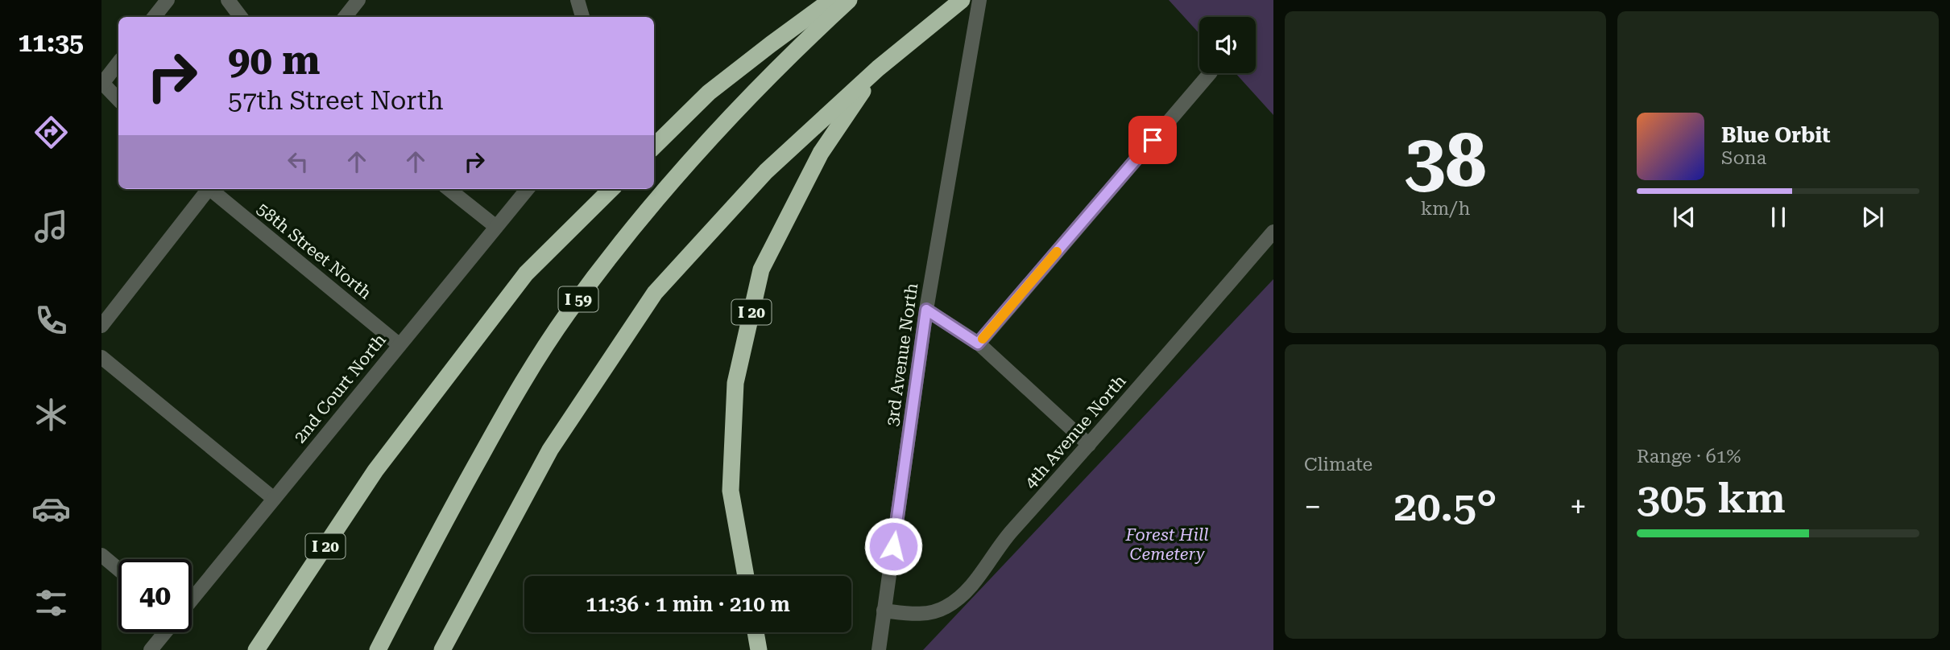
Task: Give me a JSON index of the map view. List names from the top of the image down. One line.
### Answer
{"streets":{"highway":["I 59","I 20"],"street":["58th Street North","3rd Avenue North","2nd Court North","4th Avenue North"]},"crossings":[["58th Street North","2nd Court North"],["3rd Avenue North","4th Avenue North"]],"parks":["Forest Hill Cemetery"],"page":{"tabs":"11:35","tile":[["38","km/h"],"Climate",["Range · 61%","305 km"]],"turn":["90 m","57th Street North"],"song":["Blue Orbit","Sona"],"heat":["−","20.5°","+"],"limit":"40","trip":"11:36 · 1 min · 210 m"}}
